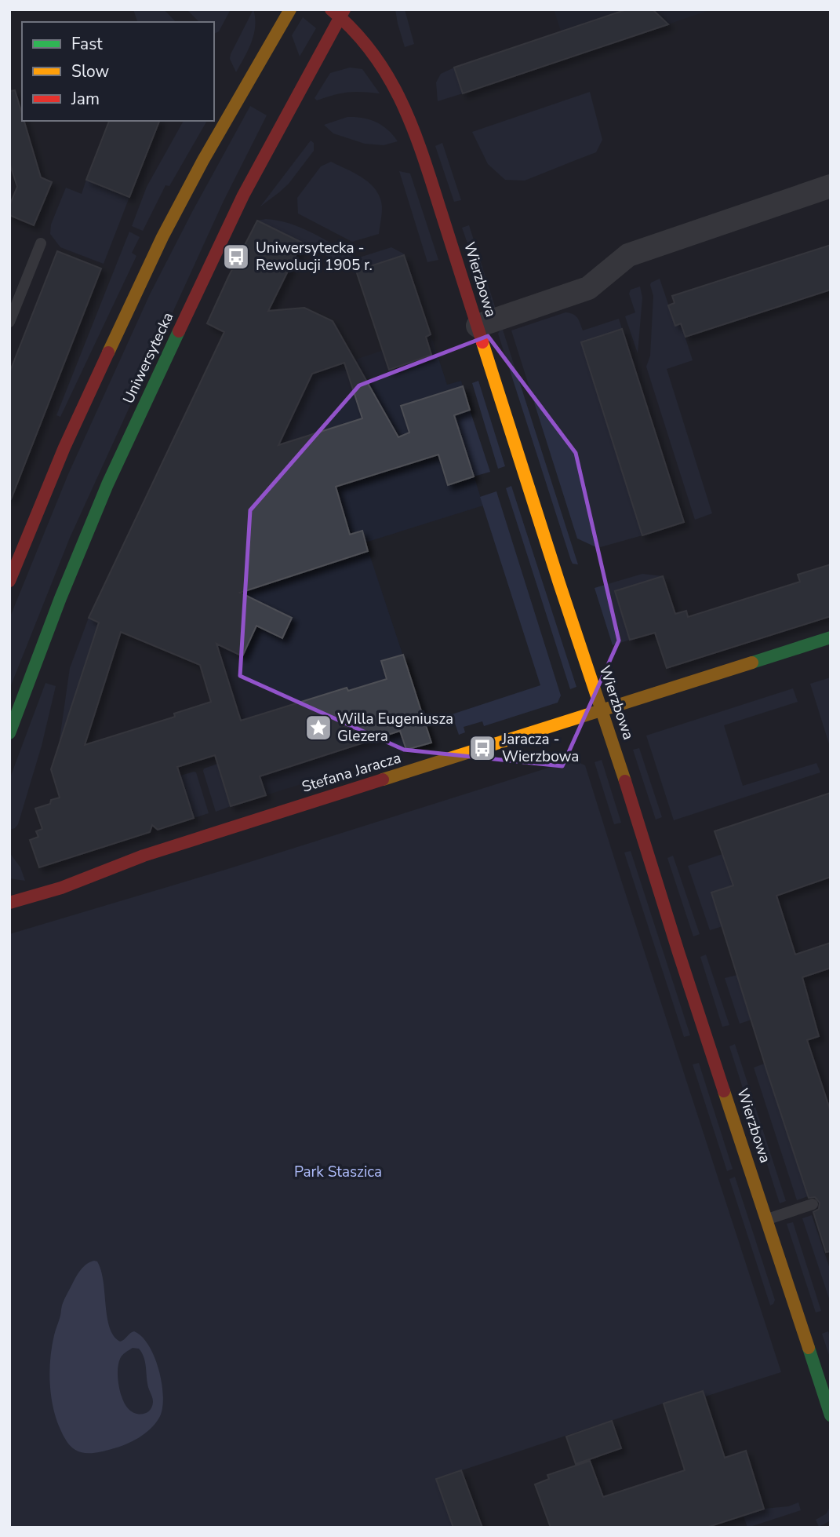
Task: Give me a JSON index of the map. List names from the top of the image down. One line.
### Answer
{"streets":{"street":["Wierzbowa","Uniwersytecka","Stefana Jaracza"]},"crossings":[["Wierzbowa","Uniwersytecka"],["Wierzbowa","Stefana Jaracza"]],"parks":["Park Staszica"],"places":{"bus stop":["Uniwersytecka - Rewolucji 1905 r.","Jaracza - Wierzbowa"],"place":["Willa Eugeniusza Glezera"]},"legend":["Fast","Slow","Jam"]}
